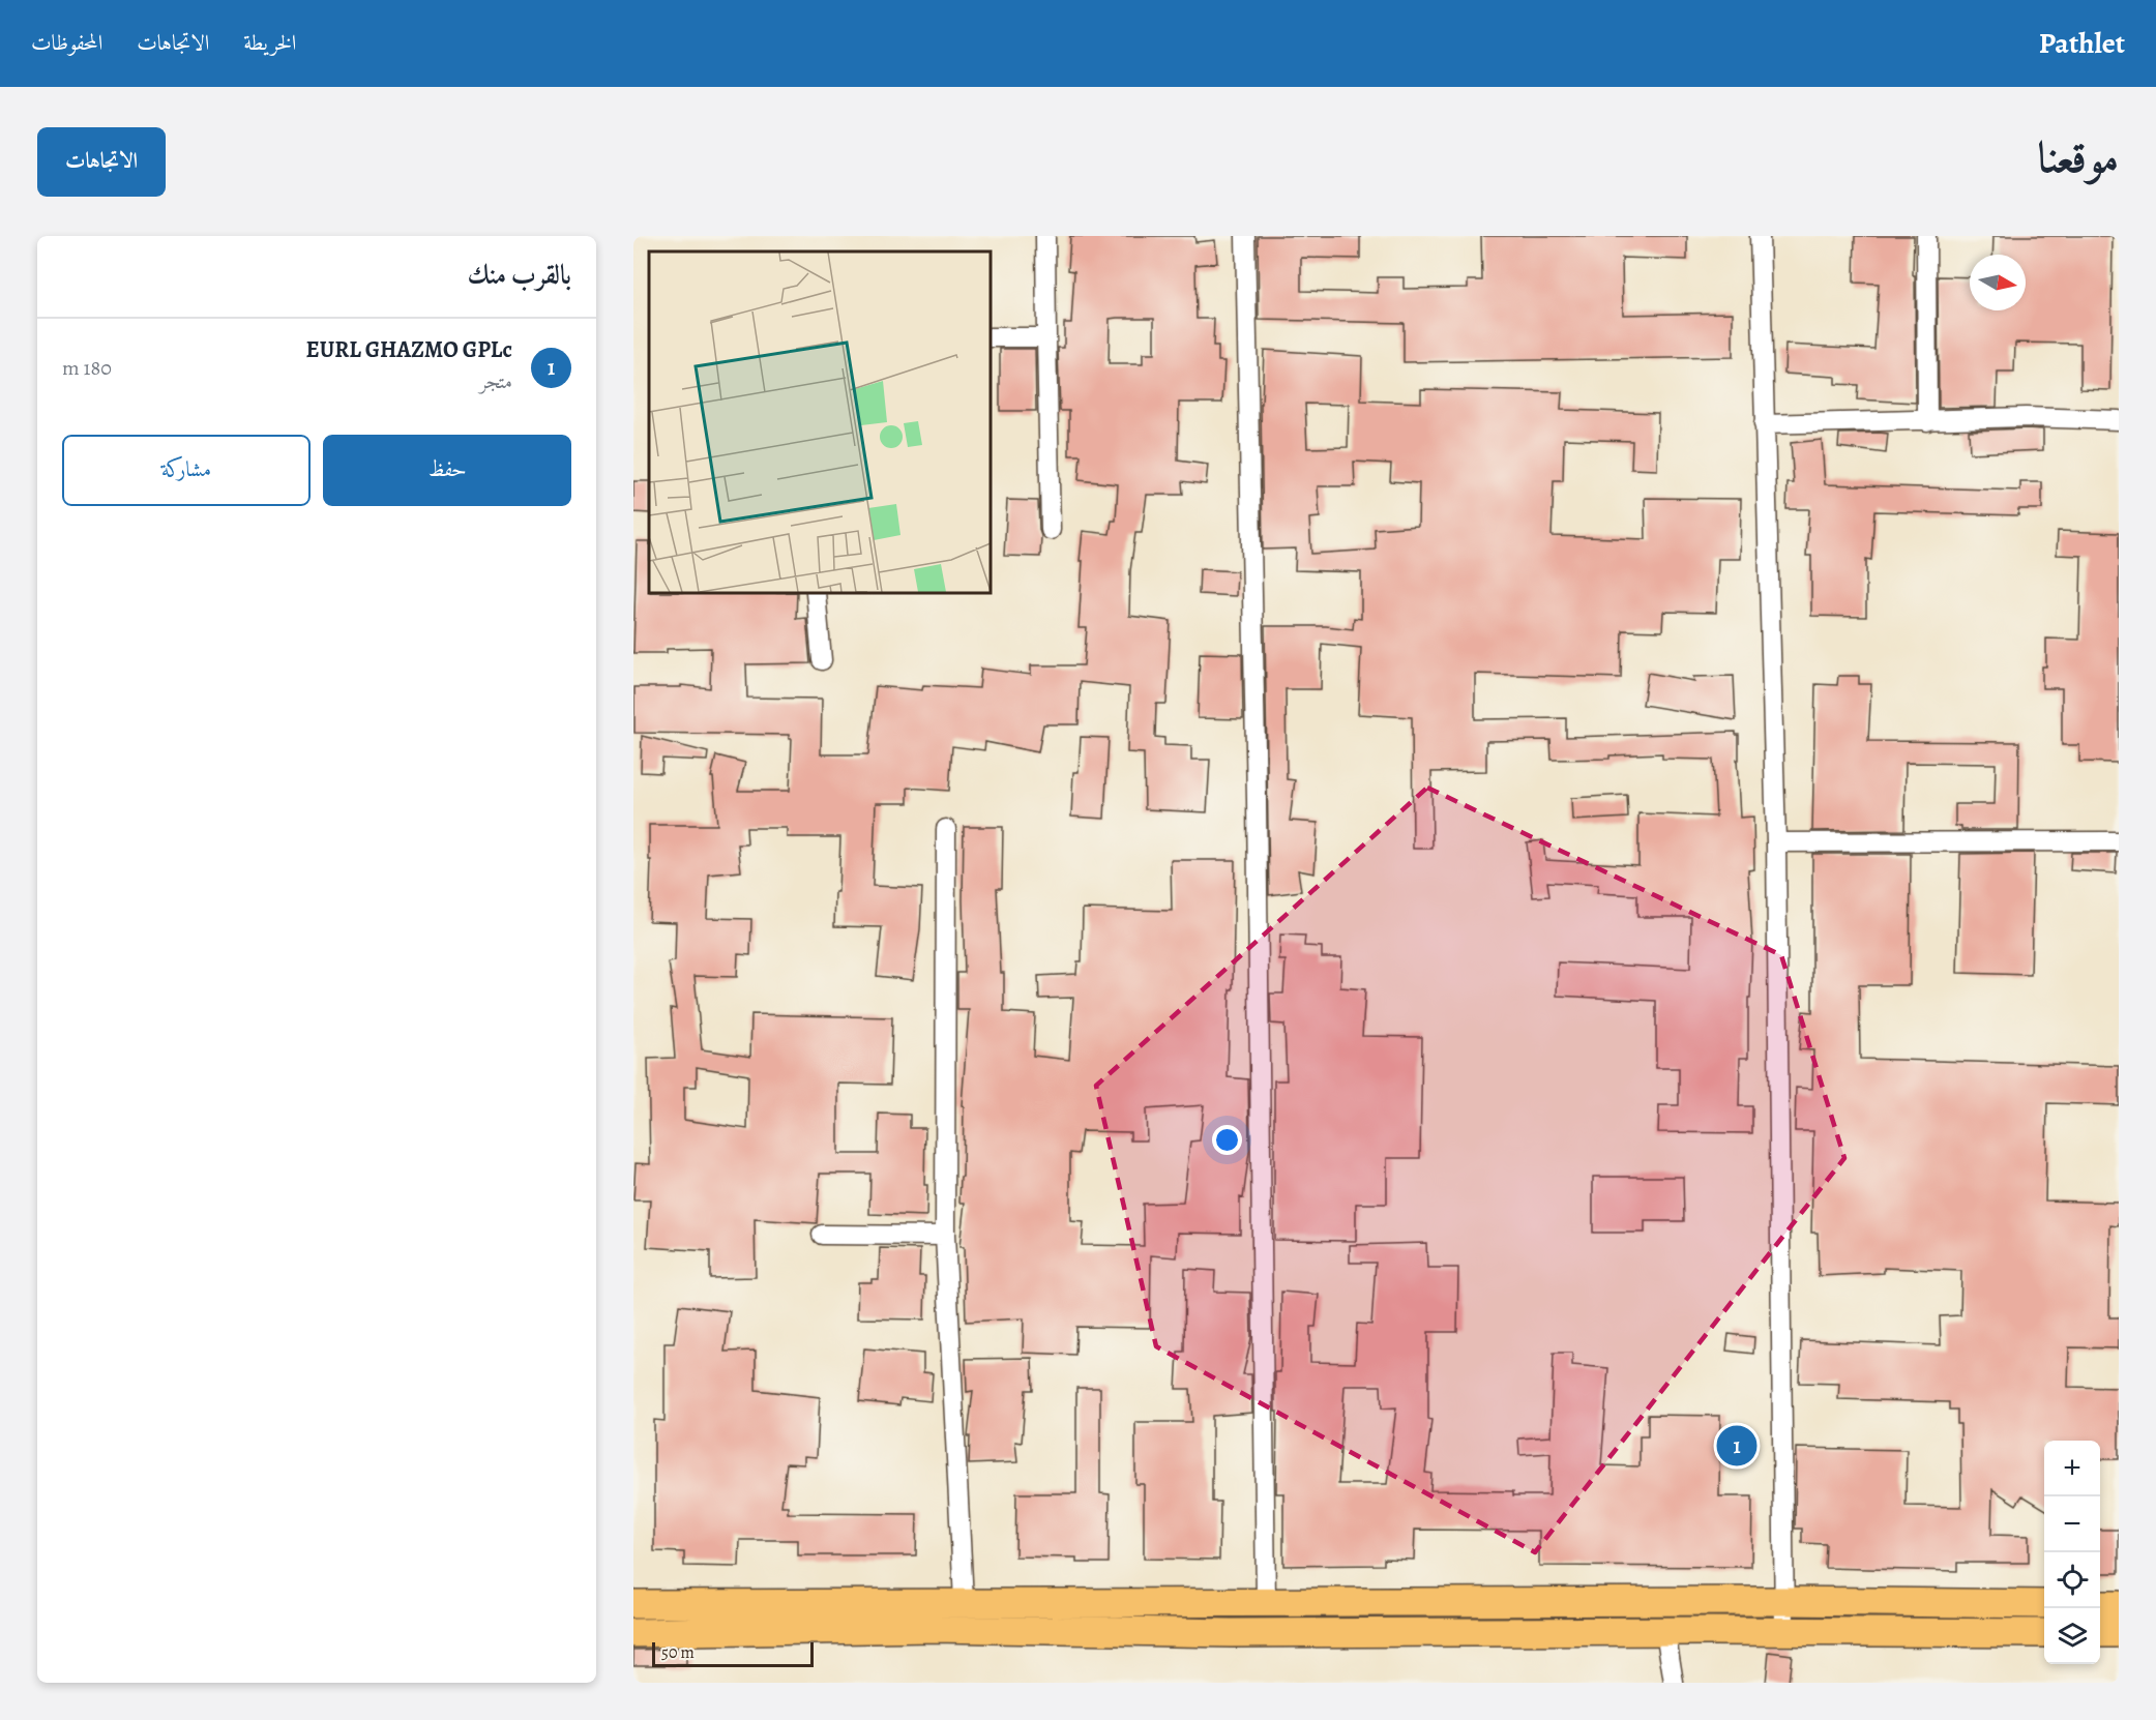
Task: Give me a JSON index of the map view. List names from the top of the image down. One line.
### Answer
{"scale_bar":"50 m","north":"right","page":{"header":"Pathlet","nav":["الخريطة","الاتجاهات","المحفوظات"],"title":"موقعنا","buttons":["الاتجاهات",["حفظ","مشاركة"]],"heading":"بالقرب منك","list":[{"mark":"1","name":"EURL GHAZMO GPLc","note":"متجر","value":"180 m"}],"pins":"1","map_buttons":["+","−"],"scale":"50 m"}}
